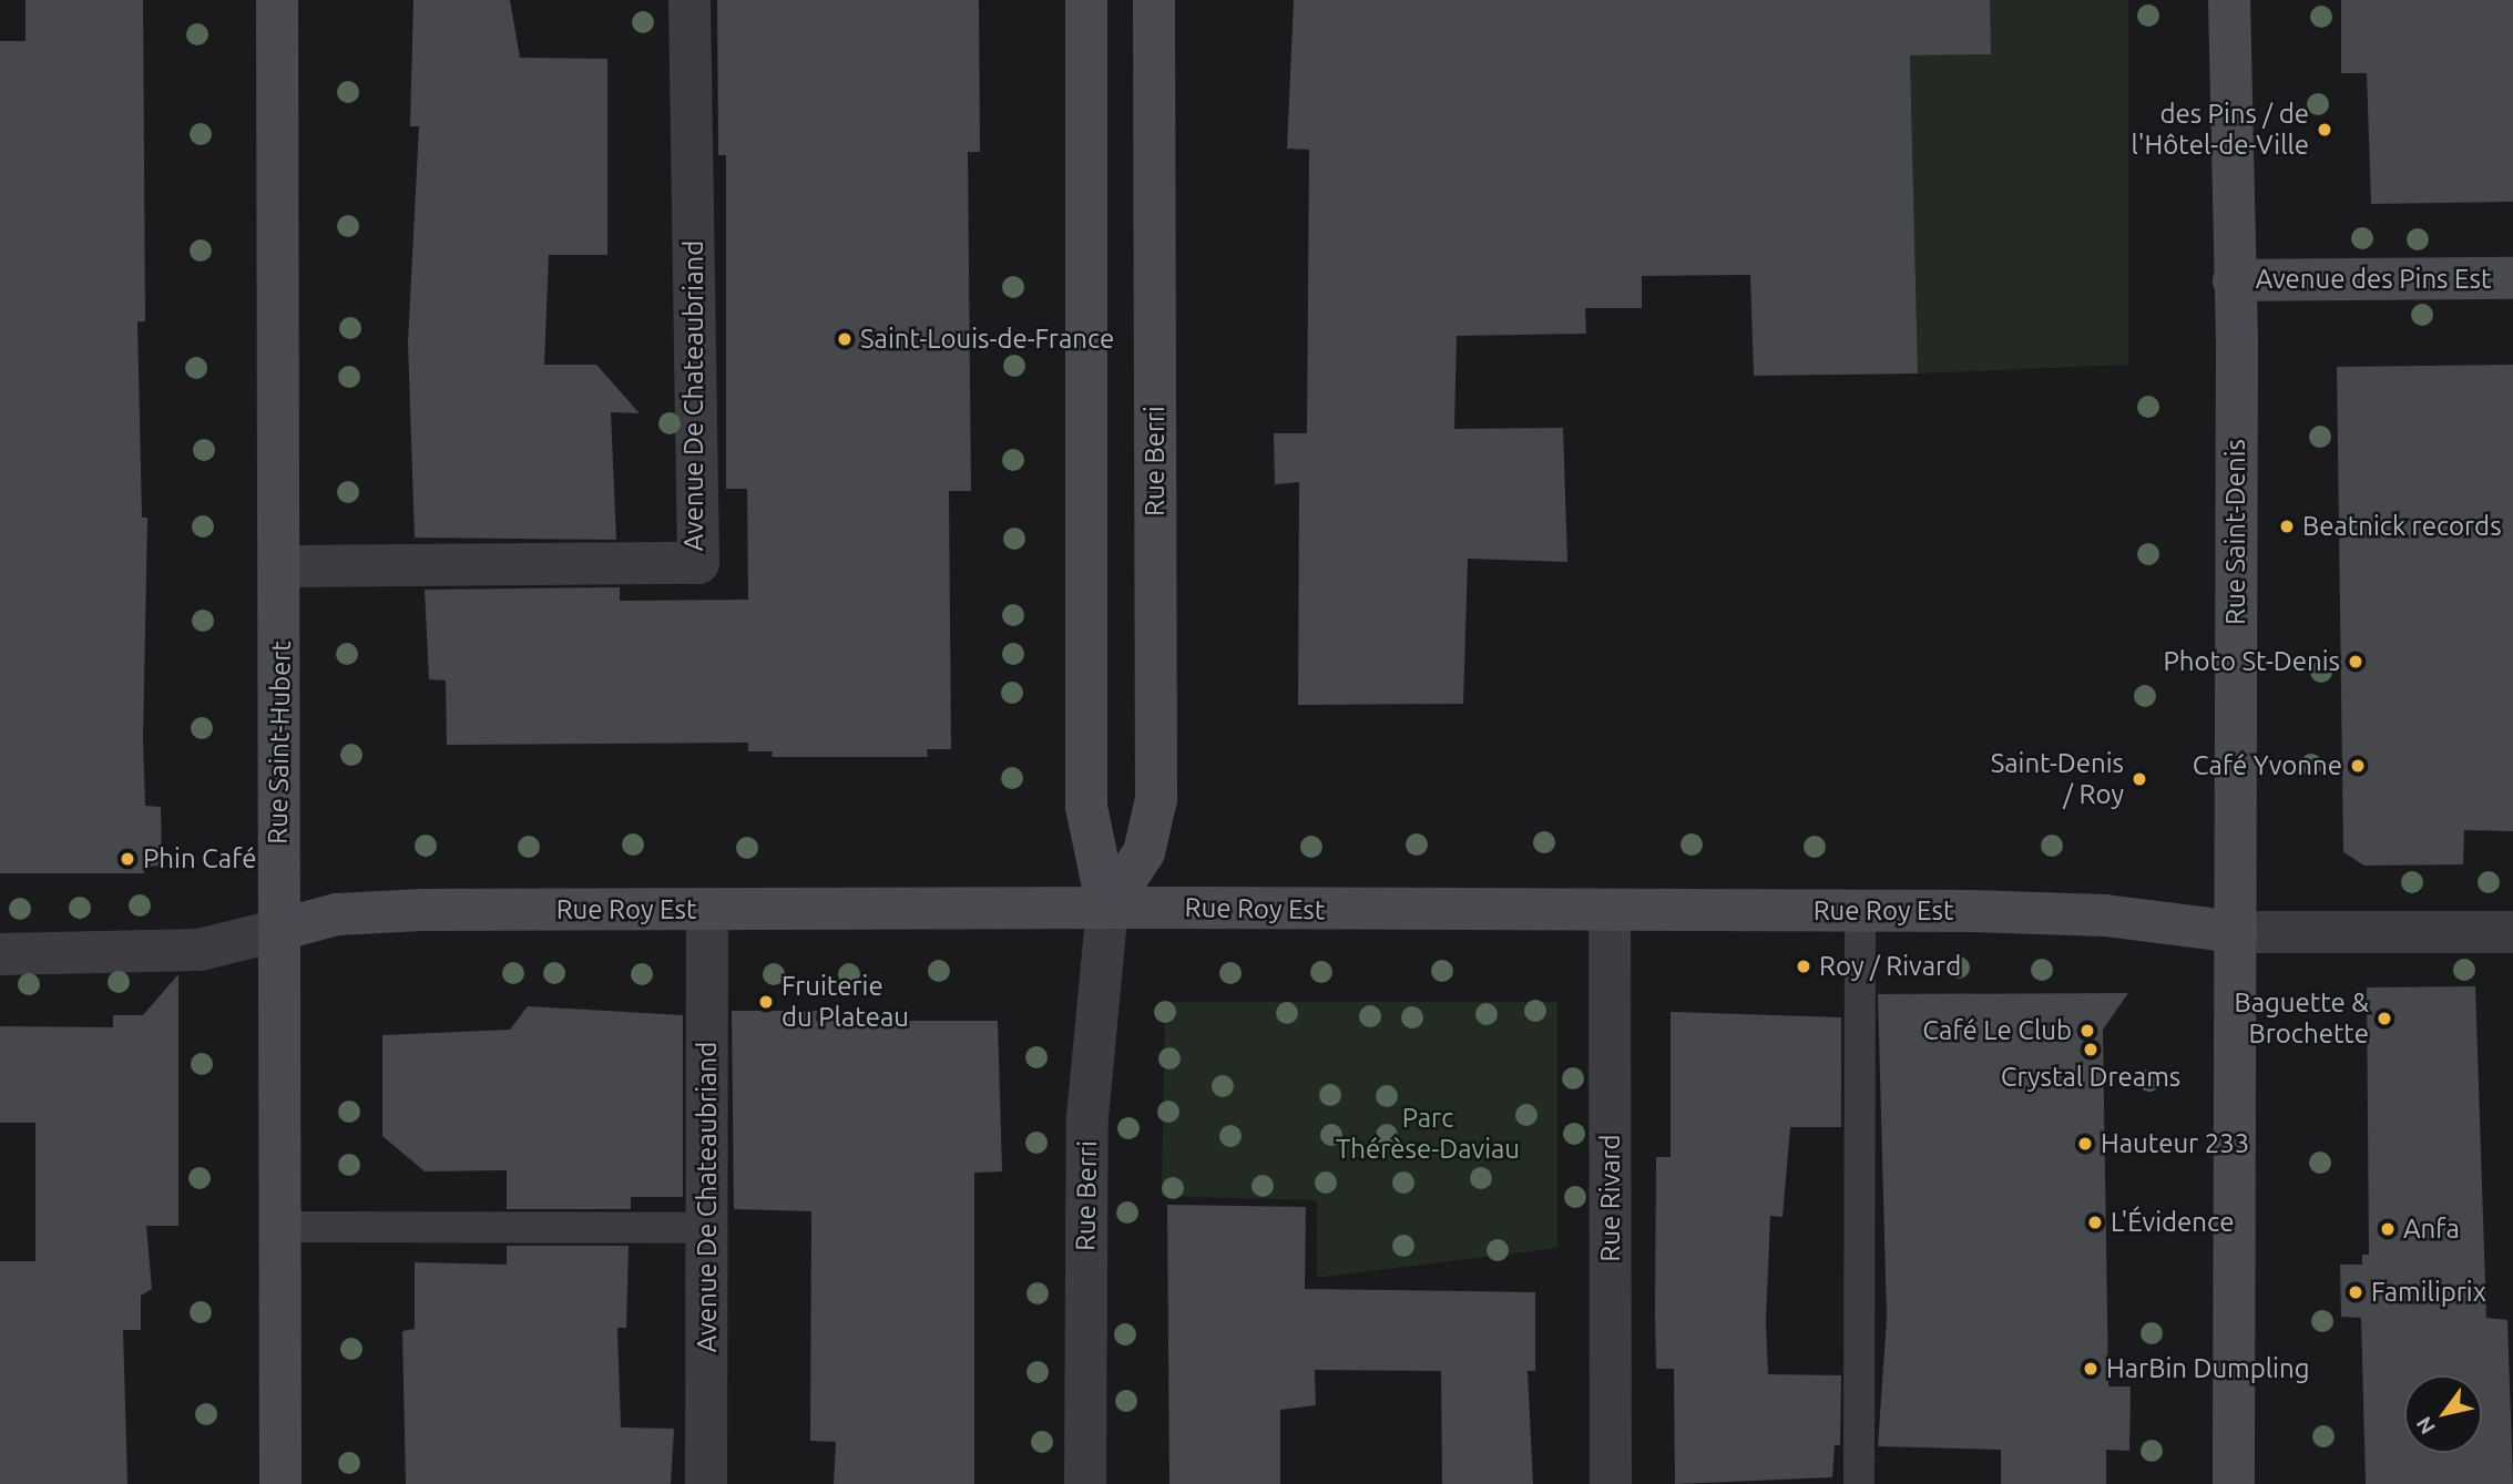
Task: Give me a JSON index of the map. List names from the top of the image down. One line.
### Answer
{"streets":{"street":["Avenue des Pins Est","Avenue De Chateaubriand","Rue Berri","Rue Saint-Denis","Rue Saint-Hubert","Rue Roy Est","Rue Rivard"]},"crossings":[["Avenue des Pins Est","Rue Saint-Denis"],["Avenue De Chateaubriand","Rue Saint-Hubert"],["Avenue De Chateaubriand","Rue Roy Est"],["Rue Berri","Rue Roy Est"],["Rue Saint-Denis","Rue Roy Est"],["Rue Saint-Hubert","Rue Roy Est"],["Rue Roy Est","Rue Rivard"]],"parks":["Parc Thérèse-Daviau"],"places":["des Pins / de l'Hôtel-de-Ville","Saint-Louis-de-France","Beatnick records","Photo St-Denis","Café Yvonne","Saint-Denis / Roy","Phin Café","Roy / Rivard","Fruiterie du Plateau","Baguette & Brochette","Café Le Club","Crystal Dreams","Hauteur 233","L'Évidence","Anfa","Familiprix","HarBin Dumpling"],"north":"bottom left"}
